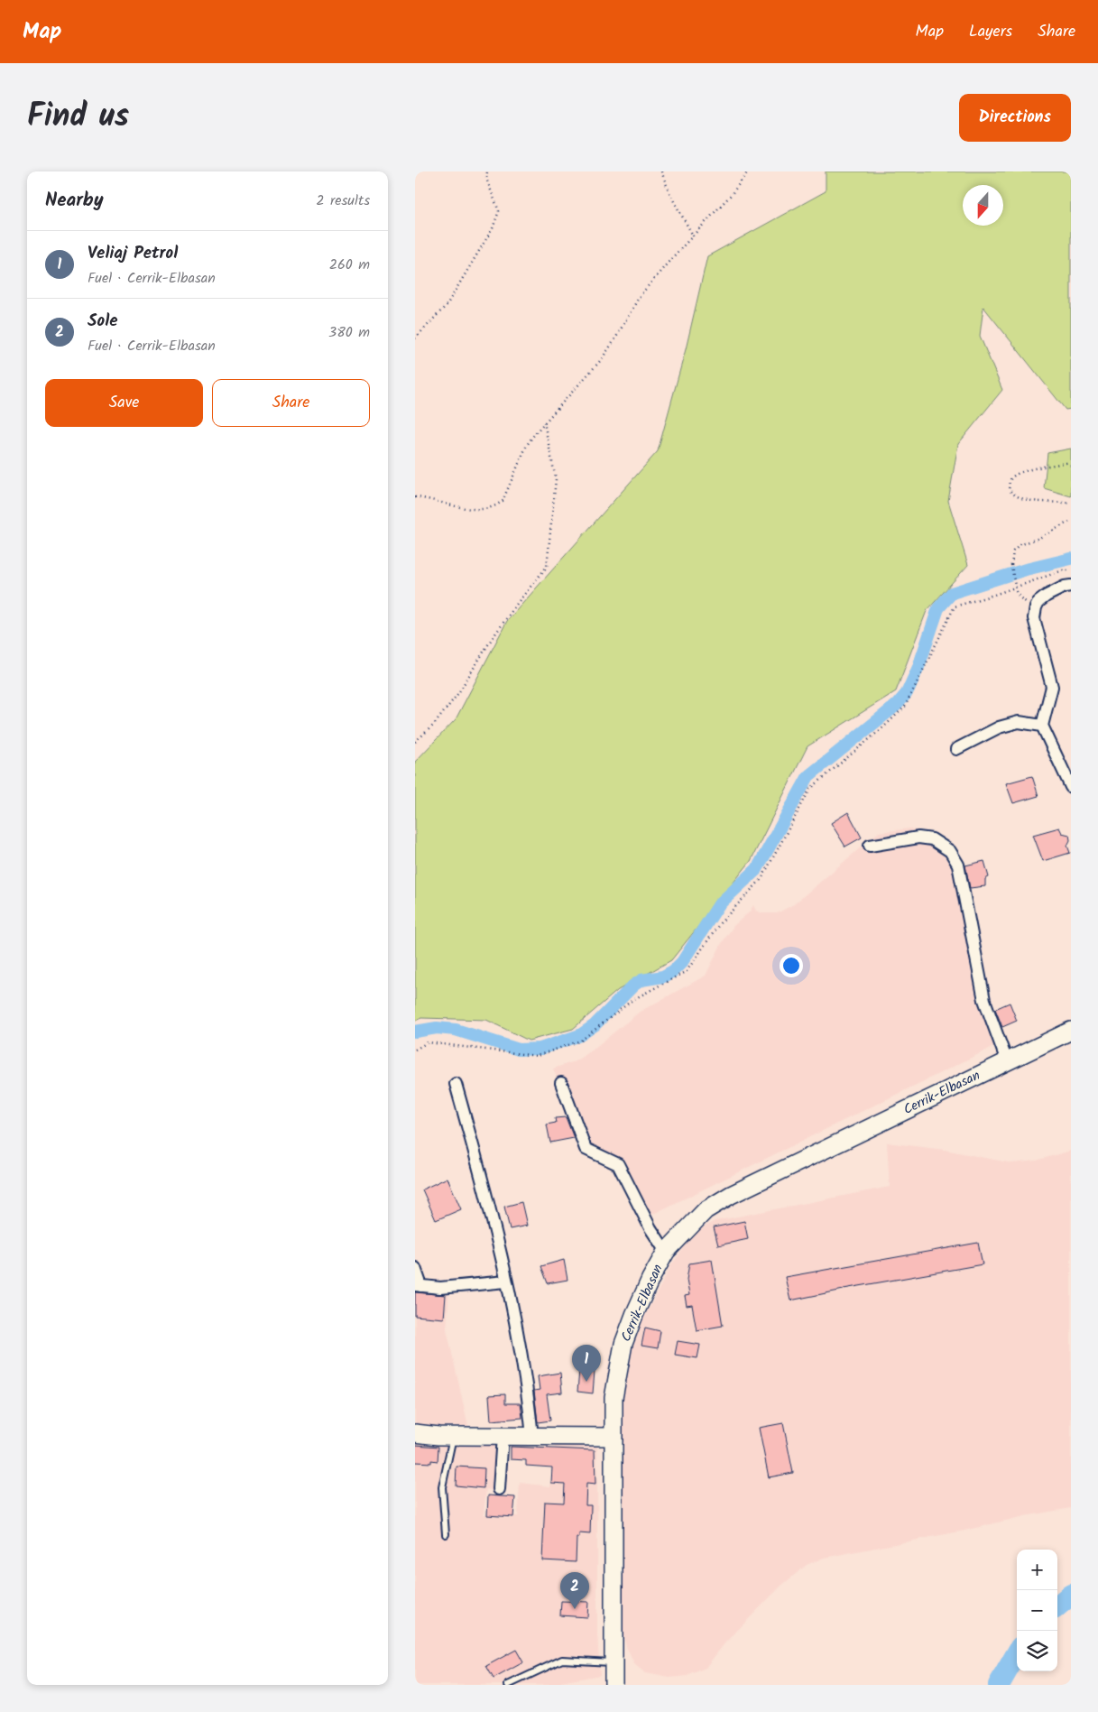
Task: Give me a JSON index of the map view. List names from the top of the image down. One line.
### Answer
{"streets":{"main road":["Cerrik-Elbasan"]},"north":"bottom","page":{"header":"Map","nav":["Map","Layers","Share"],"title":"Find us","buttons":["Directions",["Save","Share"]],"heading":["Nearby","2 results"],"list":[{"mark":"1","name":"Veliaj Petrol","note":"Fuel · Cerrik-Elbasan","value":"260 m"},{"mark":"2","name":"Sole","note":"Fuel · Cerrik-Elbasan","value":"380 m"}],"pins":["1","2"],"map_buttons":["+","−"]}}
